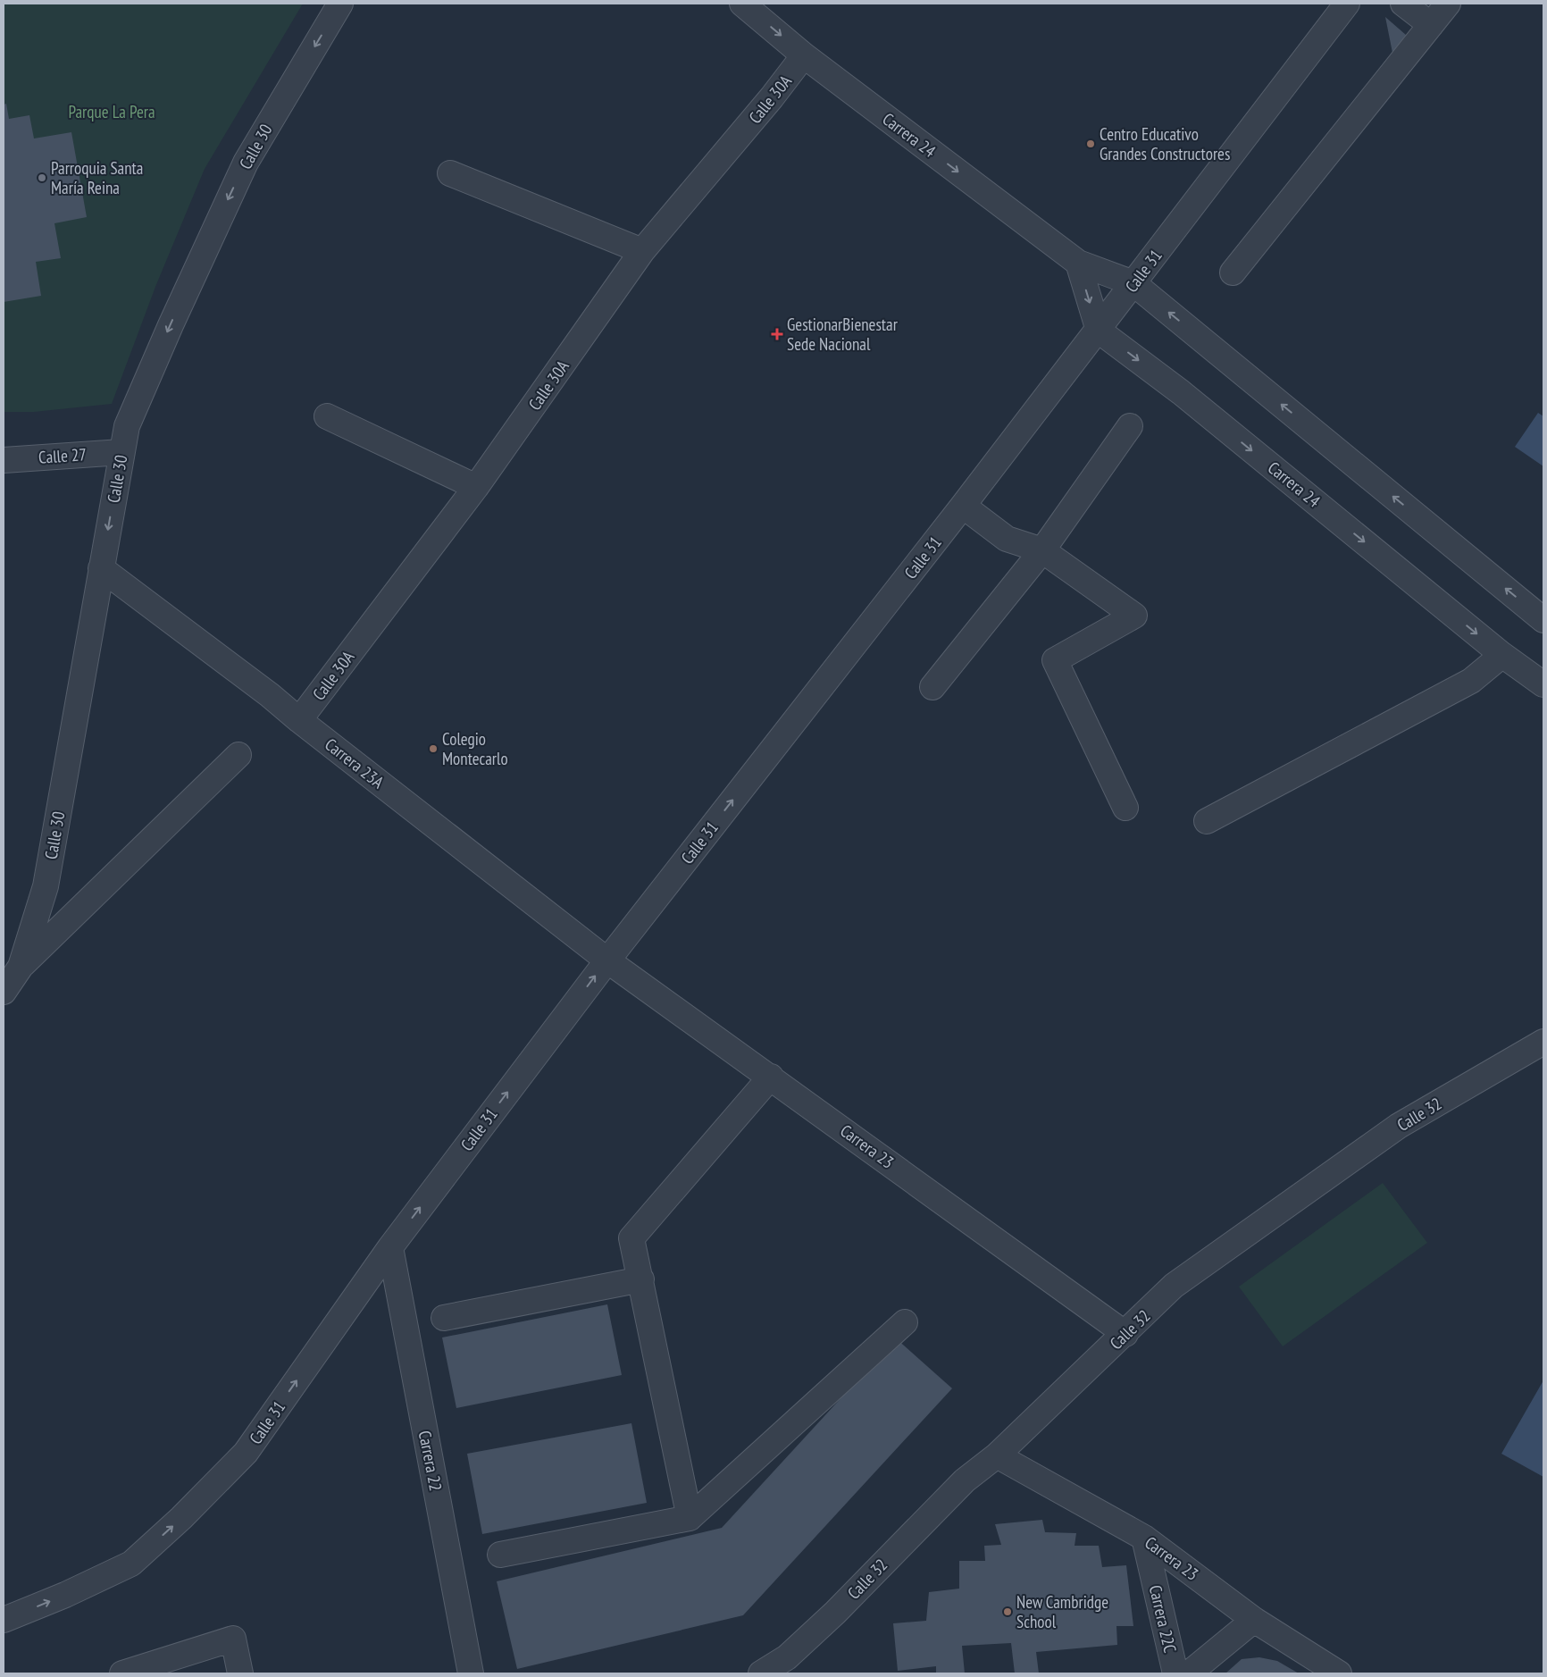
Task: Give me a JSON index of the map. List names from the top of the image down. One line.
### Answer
{"streets":{"street":["Calle 30A","Carrera 24","Calle 30","Calle 31","Calle 27","Carrera 23A","Calle 32","Carrera 23","Carrera 22","Carrera 22C"]},"crossings":[["Calle 30A","Carrera 24"],["Calle 30A","Carrera 23A"],["Carrera 24","Calle 31"],["Calle 30","Calle 27"],["Calle 30","Carrera 23A"],["Calle 31","Carrera 23A"],["Calle 31","Carrera 23"],["Calle 31","Carrera 22"],["Carrera 23A","Carrera 23"],["Calle 32","Carrera 23"],["Carrera 23","Carrera 22C"]],"one_way":["Calle 30","Calle 31"],"parks":["Parque La Pera"],"places":{"other":["Centro Educativo Grandes Constructores","Parroquia Santa María Reina","Colegio Montecarlo","New Cambridge School"],"health":["GestionarBienestar Sede Nacional"]}}
